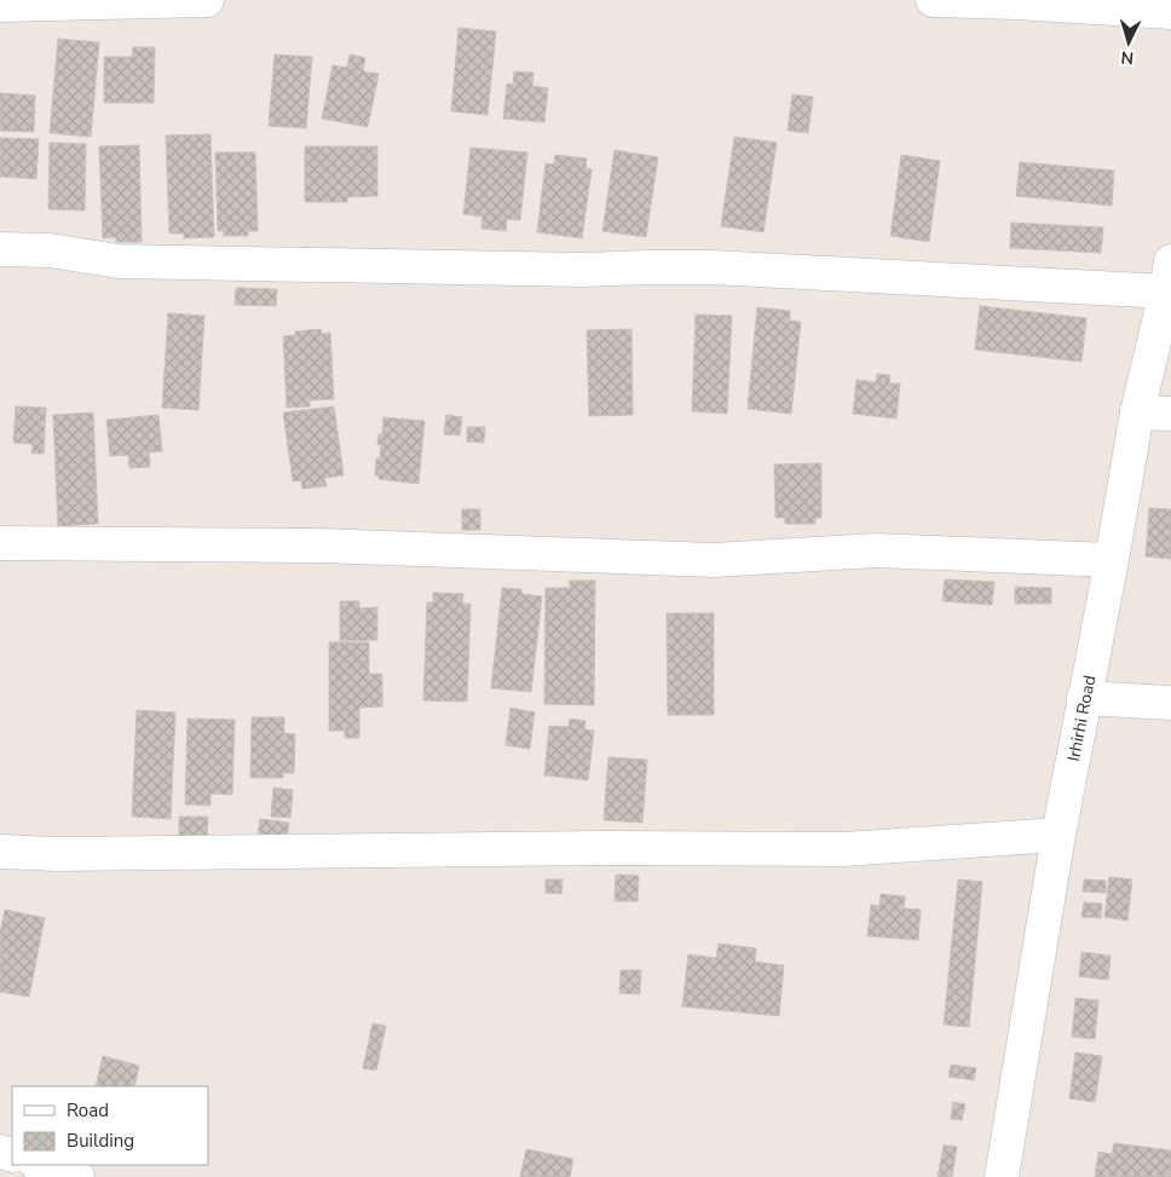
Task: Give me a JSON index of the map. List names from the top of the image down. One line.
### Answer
{"streets":{"street":["Irhirhi Road"]},"legend":["Road","Building"],"north":"bottom"}
